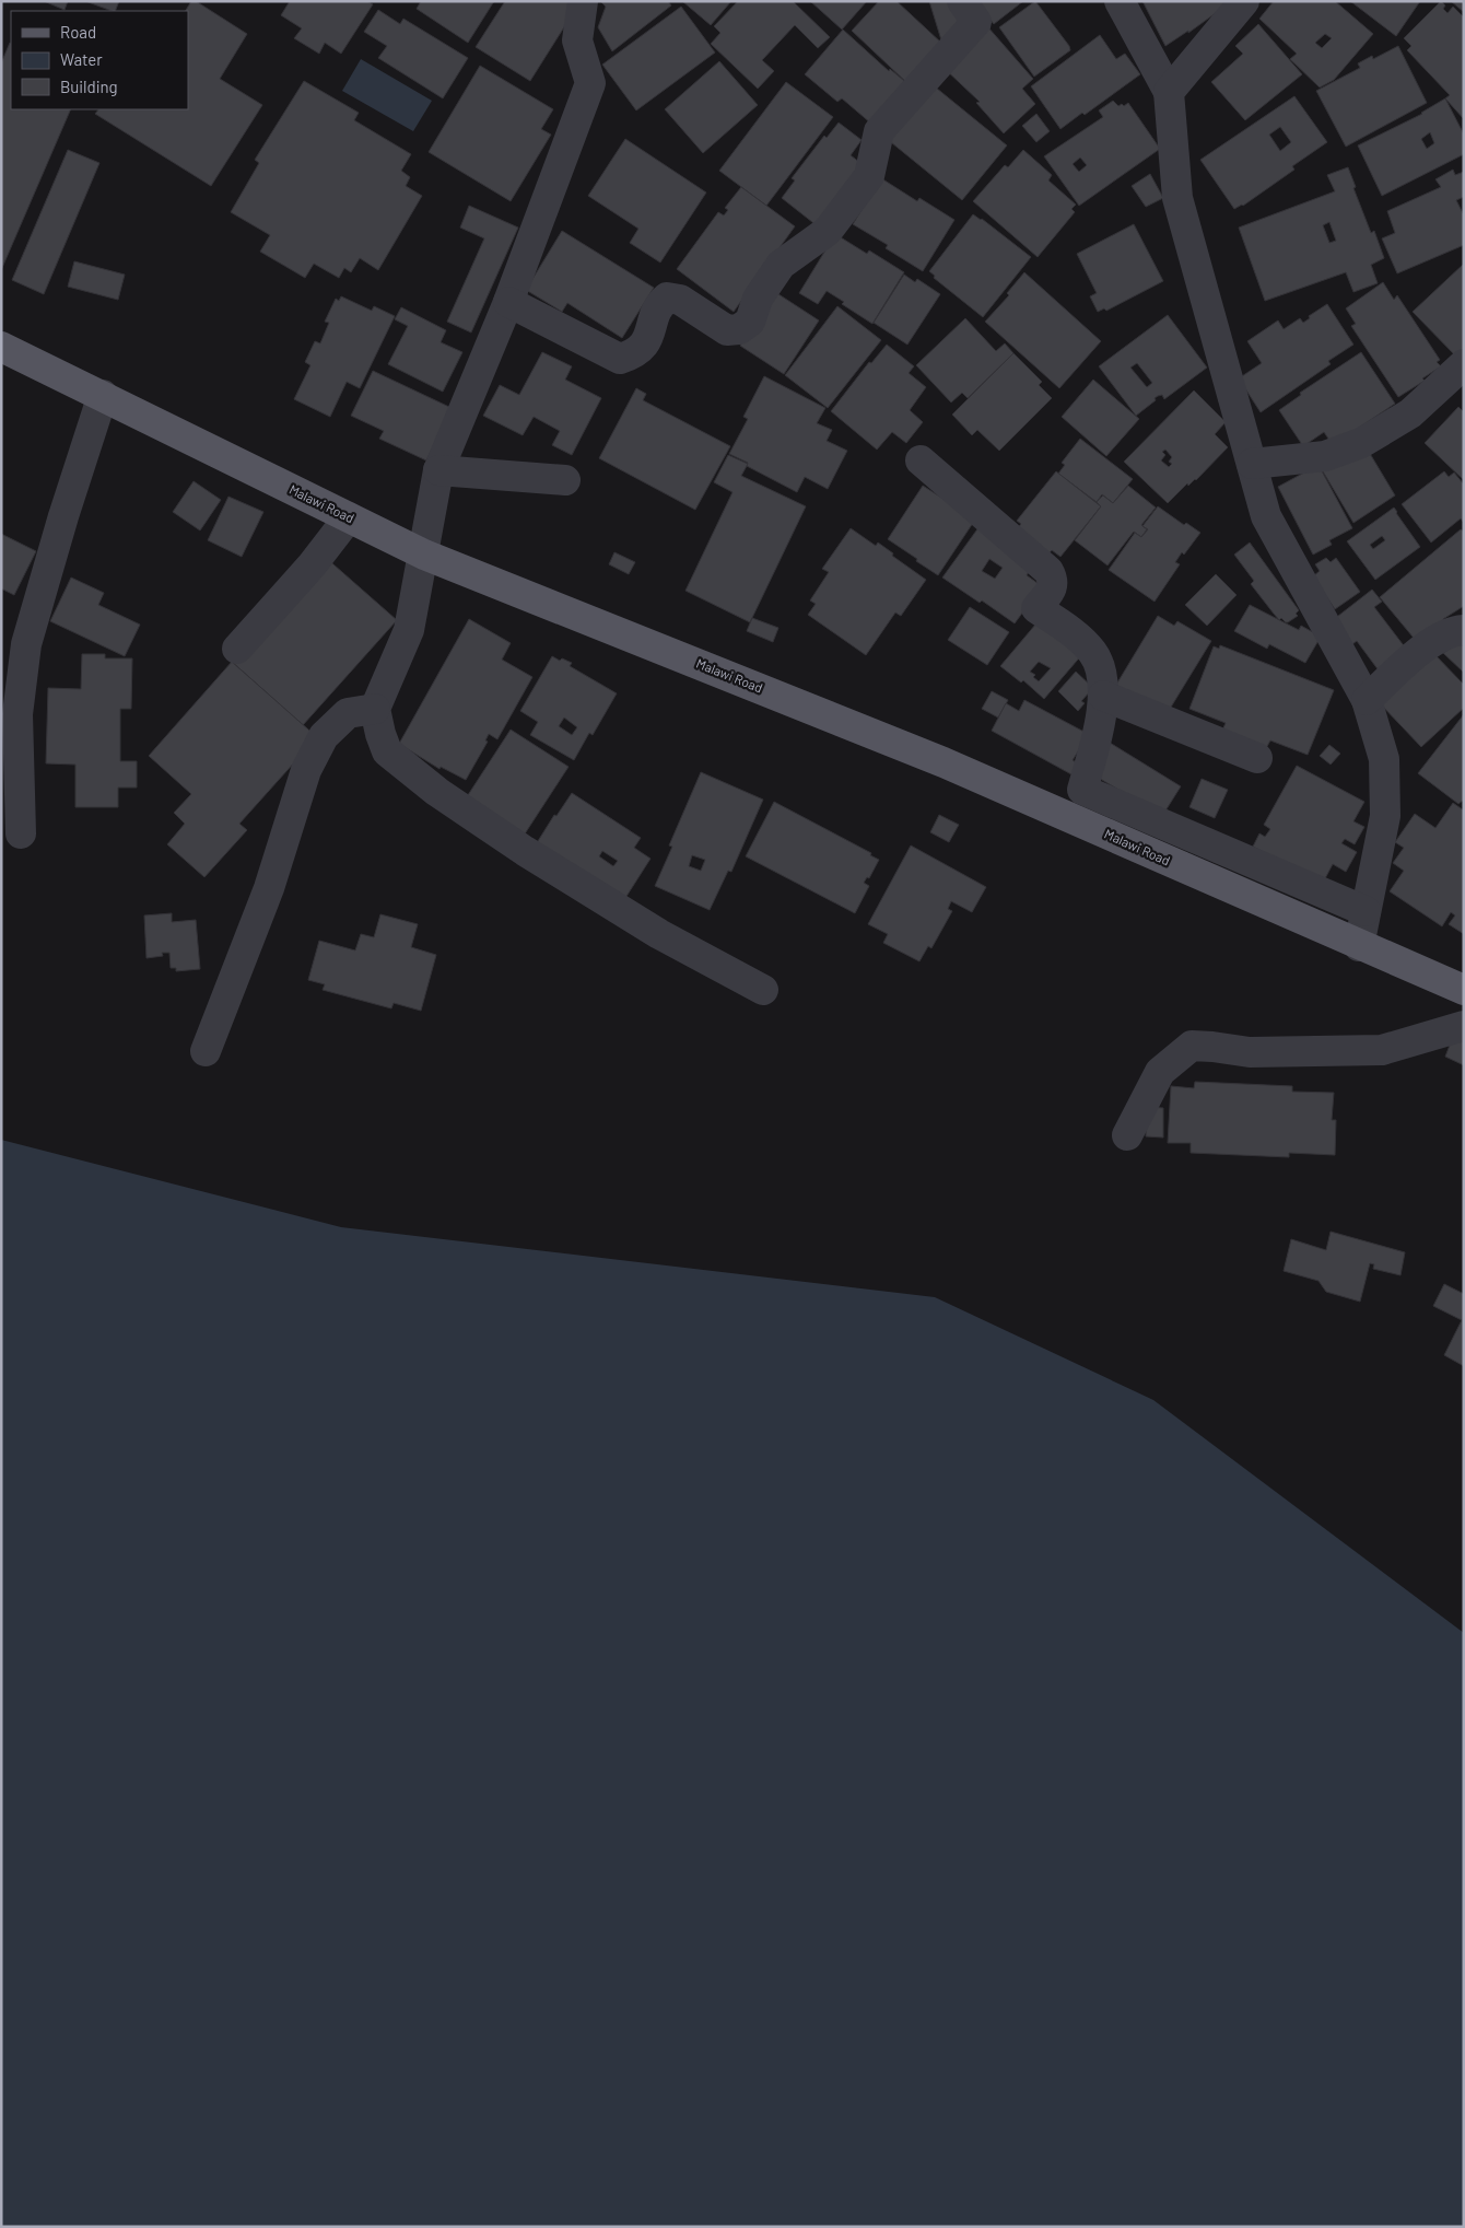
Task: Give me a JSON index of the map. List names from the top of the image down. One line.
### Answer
{"streets":{"main road":["Malawi Road"]},"legend":["Road","Water","Building"]}
